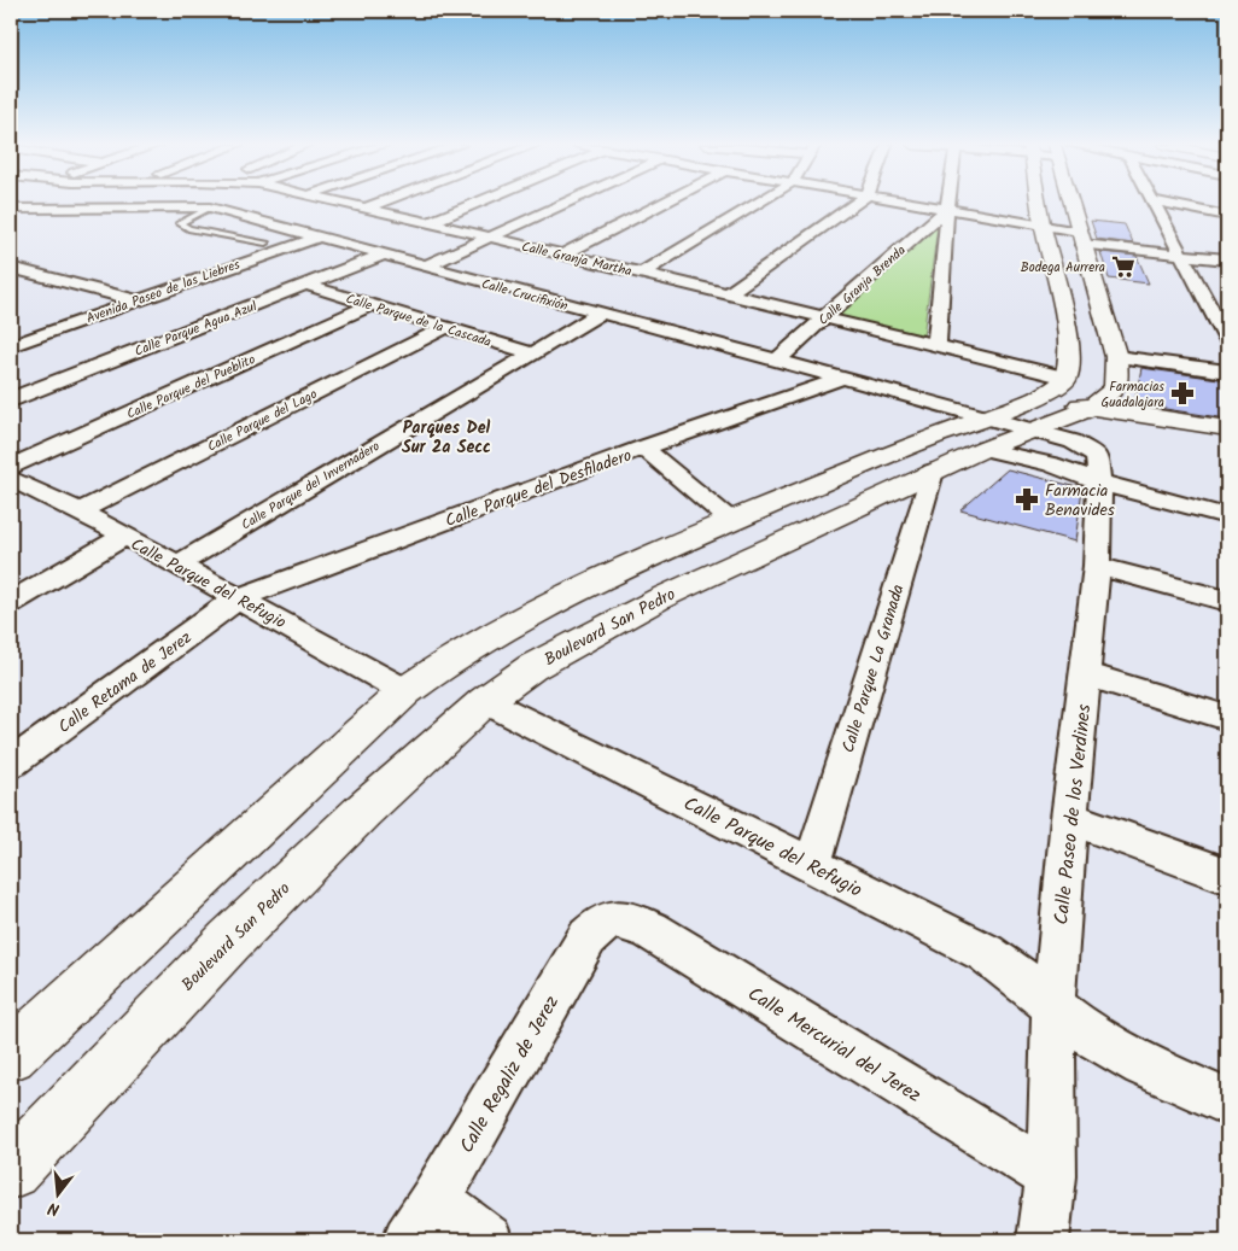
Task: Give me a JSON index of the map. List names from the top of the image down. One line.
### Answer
{"streets":{"street":["Calle Granja Martha","Calle Granja Brenda","Avenida Paseo de las Liebres","Calle Crucifixión","Calle Parque de la Cascada","Calle Parque Agua Azul","Calle Parque del Pueblito","Calle Parque del Lago","Calle Parque del Invernadero","Calle Parque del Desfiladero","Calle Parque del Refugio","Boulevard San Pedro","Calle Parque La Granada","Calle Retama de Jerez","Calle Paseo de los Verdines","Calle Mercurial del Jerez","Calle Regaliz de Jerez"]},"crossings":[["Calle Granja Martha","Calle Granja Brenda"],["Calle Granja Brenda","Calle Crucifixión"],["Avenida Paseo de las Liebres","Calle Crucifixión"],["Calle Crucifixión","Calle Parque Agua Azul"],["Calle Crucifixión","Calle Parque del Invernadero"],["Calle Crucifixión","Calle Parque del Desfiladero"],["Calle Crucifixión","Boulevard San Pedro"],["Calle Crucifixión","Calle Paseo de los Verdines"],["Calle Parque de la Cascada","Calle Parque Agua Azul"],["Calle Parque de la Cascada","Calle Parque del Pueblito"],["Calle Parque de la Cascada","Calle Parque del Lago"],["Calle Parque de la Cascada","Calle Parque del Invernadero"],["Calle Parque del Pueblito","Calle Parque del Refugio"],["Calle Parque del Lago","Calle Parque del Refugio"],["Calle Parque del Invernadero","Calle Parque del Refugio"],["Calle Parque del Desfiladero","Calle Parque del Refugio"],["Calle Parque del Desfiladero","Calle Retama de Jerez"],["Calle Parque del Refugio","Boulevard San Pedro"],["Calle Parque del Refugio","Calle Parque La Granada"],["Calle Parque del Refugio","Calle Retama de Jerez"],["Calle Parque del Refugio","Calle Paseo de los Verdines"],["Boulevard San Pedro","Calle Parque La Granada"],["Boulevard San Pedro","Calle Paseo de los Verdines"],["Calle Paseo de los Verdines","Calle Mercurial del Jerez"],["Calle Mercurial del Jerez","Calle Regaliz de Jerez"]],"districts":["Parques Del Sur 2a Secc"],"places":{"supermarket":["Bodega Aurrera"],"pharmacy":["Farmacias Guadalajara","Farmacia Benavides"]},"north":"bottom"}
